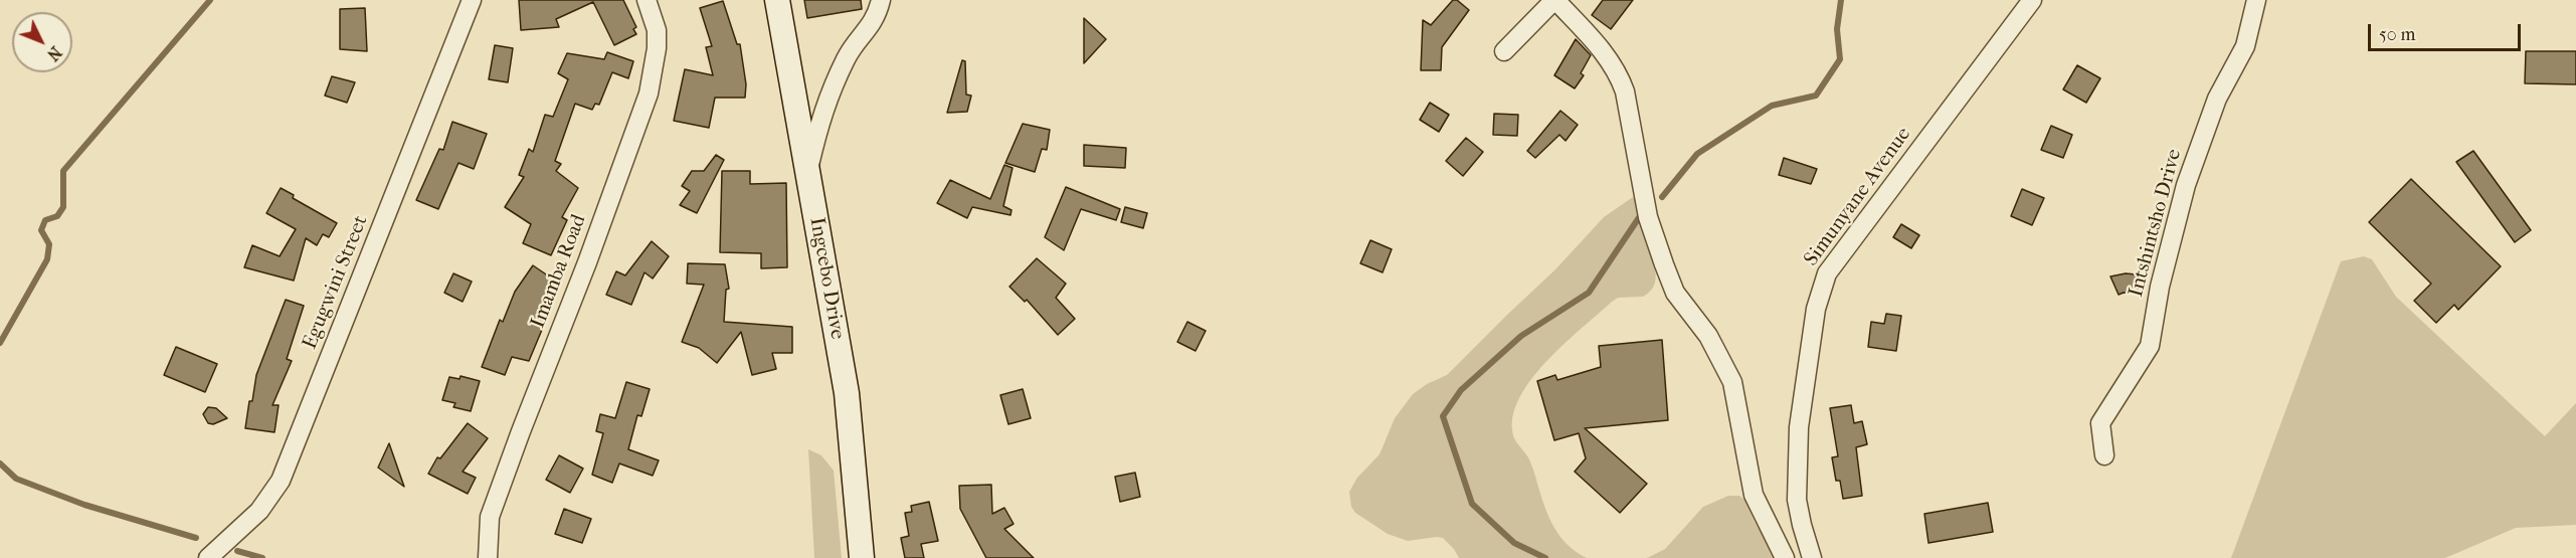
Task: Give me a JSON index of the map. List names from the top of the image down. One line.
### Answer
{"streets":{"main road":["Ingcebo Drive"],"street":["Simunyane Avenue","Intshintsho Drive","Imamba Road","Egugwini Street"]},"scale_bar":"50 m","north":"bottom right"}
